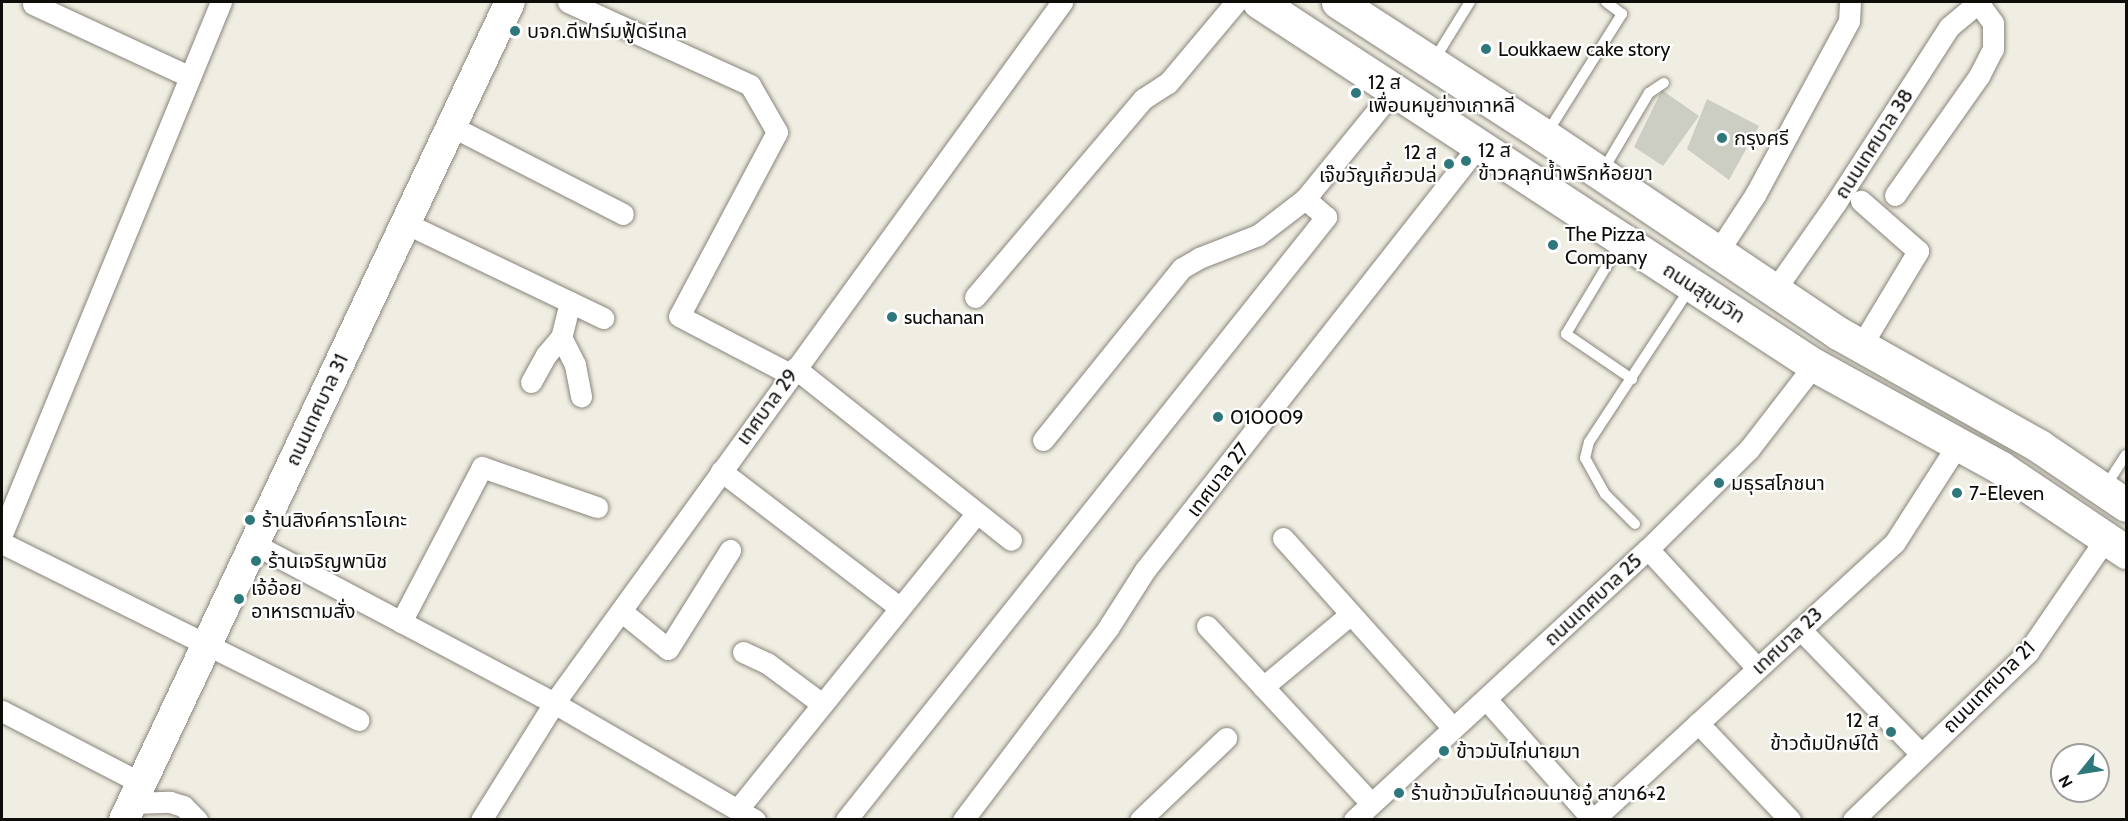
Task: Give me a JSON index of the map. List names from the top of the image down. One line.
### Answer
{"streets":{"highway":["ถนนสุขุมวิท"],"main road":["ถนนเทศบาล 31"],"street":["ถนนเทศบาล 38","เทศบาล 29","เทศบาล 27","ถนนเทศบาล 25","เทศบาล 23","ถนนเทศบาล 21"]},"crossings":[["ถนนเทศบาล 38","ถนนสุขุมวิท"],["ถนนสุขุมวิท","เทศบาล 27"],["ถนนสุขุมวิท","ถนนเทศบาล 25"],["ถนนสุขุมวิท","เทศบาล 23"],["ถนนสุขุมวิท","ถนนเทศบาล 21"]],"places":["บจก.ดีฟาร์มฟู้ดรีเทล","Loukkaew cake story","12 ส เพื่อนหมูย่างเกาหลี","กรุงศรี","12 ส ข้าวคลุกน้ำพริกห้อยขา","12 ส เจ๊ขวัญเกี้ยวปล่","The Pizza Company","suchanan","010009","มธุรสโภชนา","7-Eleven","ร้านสิงค์คาราโอเกะ","ร้านเจริญพานิช","เจ้อ้อย อาหารตามสั่ง","12 ส ข้าวต้มปักษ์ใต้","ข้าวมันไก่นายมา","ร้านข้าวมันไก่ตอนนายอู๋ สาขา6+2"],"north":"bottom left"}
